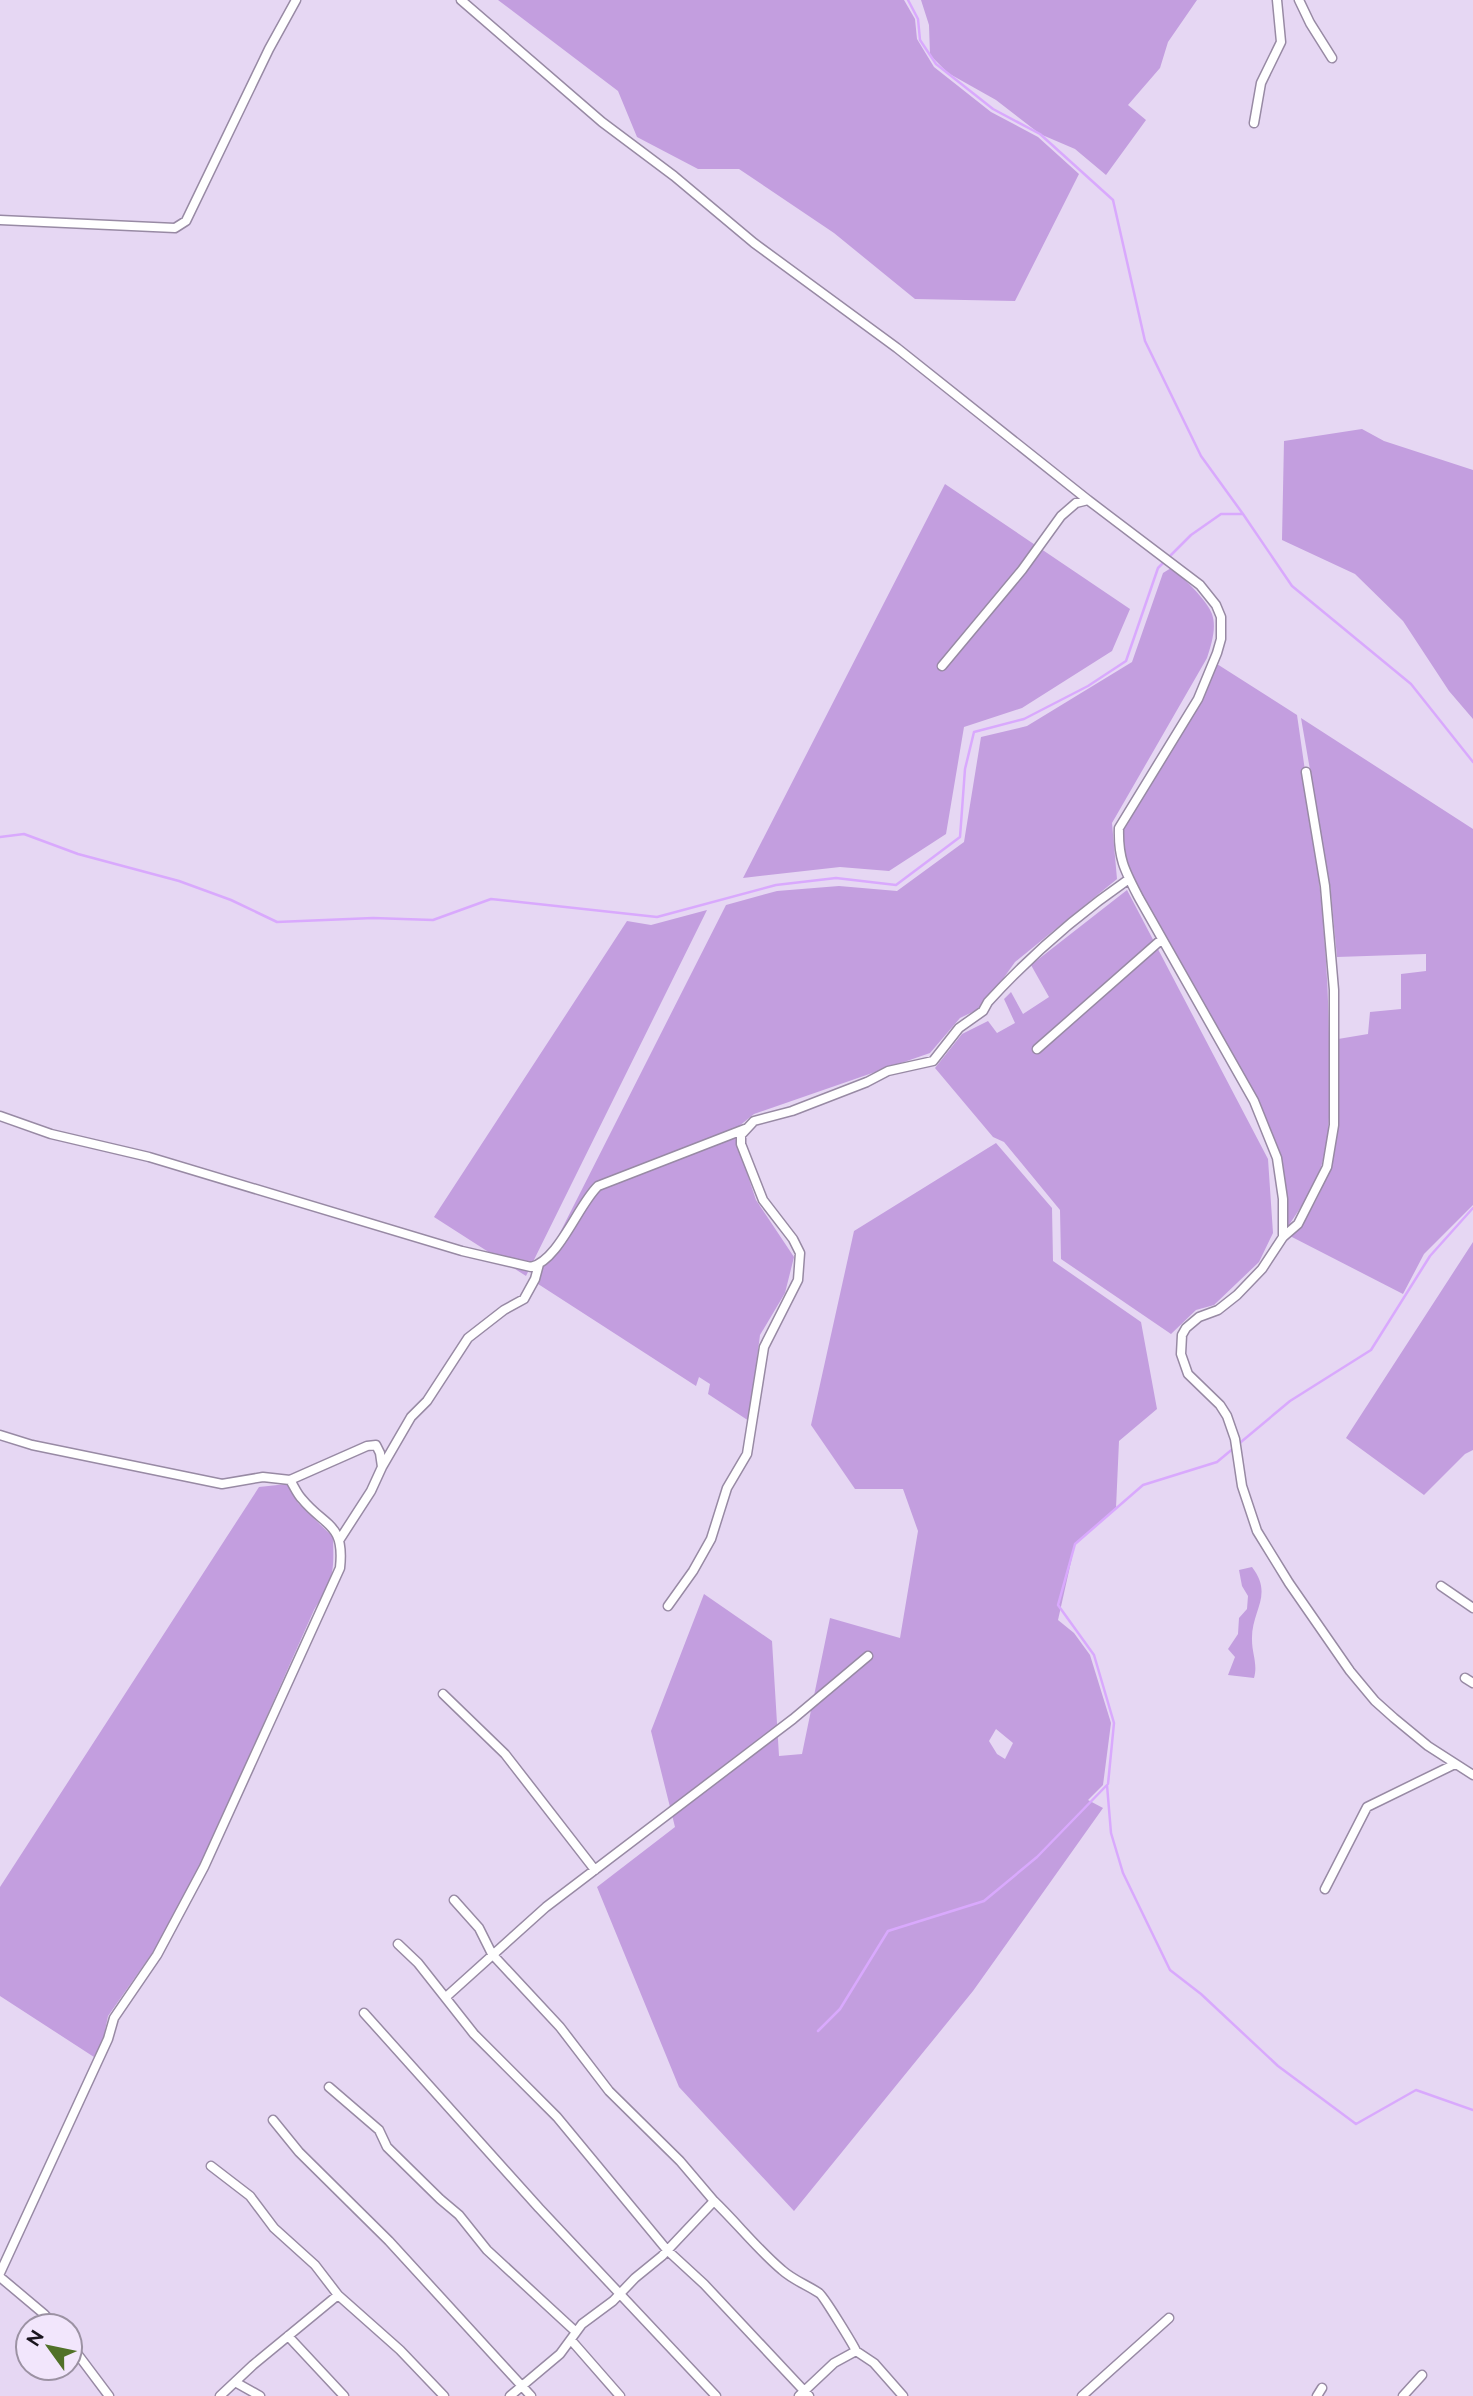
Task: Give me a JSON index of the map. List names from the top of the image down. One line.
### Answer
{"north":"top left"}
